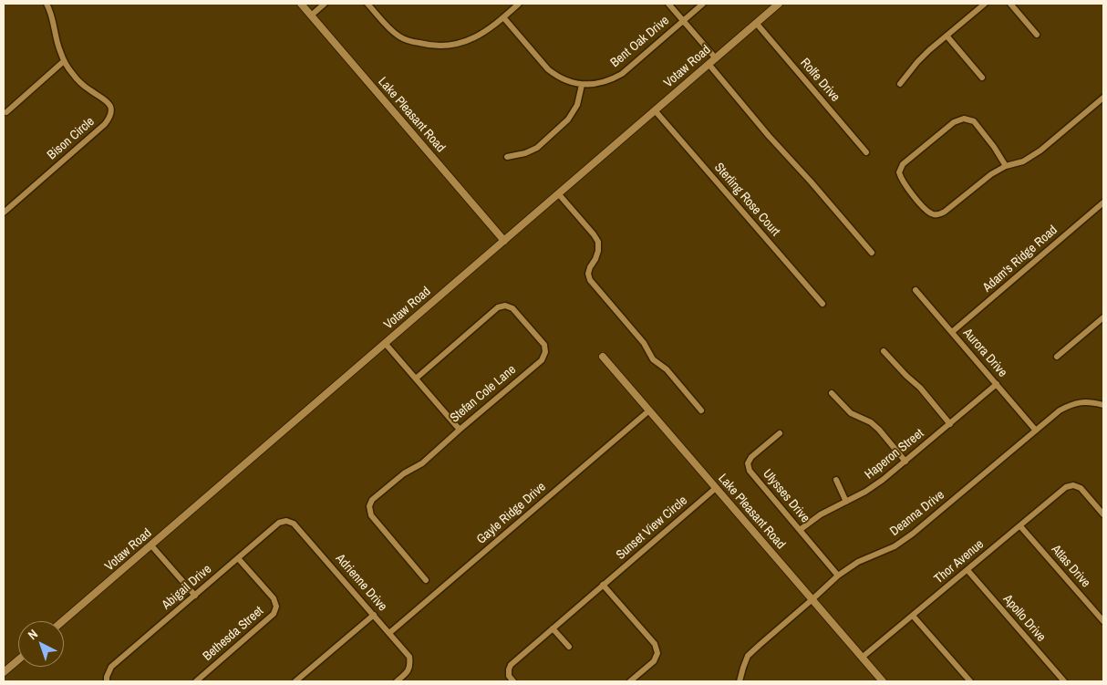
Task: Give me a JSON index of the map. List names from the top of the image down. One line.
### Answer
{"streets":{"street":["Bent Oak Drive","Votaw Road","Rolfe Drive","Lake Pleasant Road","Bison Circle","Sterling Rose Court","Adam's Ridge Road","Aurora Drive","Stefan Cole Lane","Haperon Street","Ulysses Drive","Gayle Ridge Drive","Deanna Drive","Sunset View Circle","Thor Avenue","Atlas Drive","Adrienne Drive","Abigail Drive","Apollo Drive","Bethesda Street"]},"crossings":[["Votaw Road","Rolfe Drive"],["Votaw Road","Lake Pleasant Road"],["Votaw Road","Sterling Rose Court"],["Lake Pleasant Road","Gayle Ridge Drive"],["Lake Pleasant Road","Deanna Drive"],["Lake Pleasant Road","Sunset View Circle"],["Lake Pleasant Road","Thor Avenue"],["Adam's Ridge Road","Aurora Drive"],["Aurora Drive","Haperon Street"],["Aurora Drive","Deanna Drive"],["Haperon Street","Ulysses Drive"],["Ulysses Drive","Deanna Drive"],["Gayle Ridge Drive","Adrienne Drive"],["Thor Avenue","Atlas Drive"],["Thor Avenue","Apollo Drive"],["Adrienne Drive","Abigail Drive"],["Abigail Drive","Bethesda Street"]],"north":"top left"}
